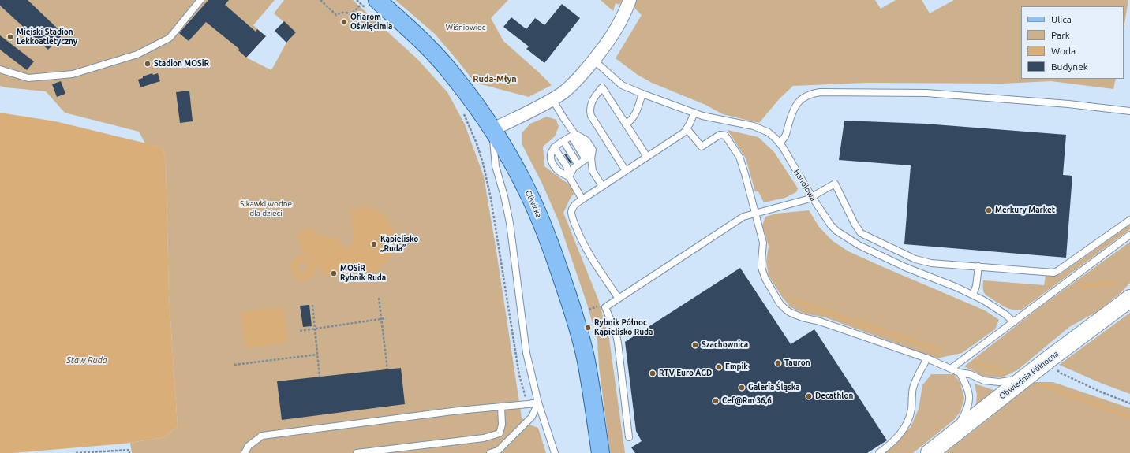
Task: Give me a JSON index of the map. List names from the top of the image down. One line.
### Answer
{"streets":{"main road":["Gliwicka","Obwiednia Północna"],"lane":["Handlowa"]},"districts":["Ruda-Młyn"],"water":["Staw Ruda"],"parks":["Wiśniowiec","Sikawki wodne dla dzieci"],"places":["Ofiarom Oświęcimia","Miejski Stadion Lekkoatletyczny","Stadion MOSiR","Merkury Market","Kąpielisko „Ruda”","MOSiR Rybnik Ruda","Rybnik Północ Kąpielisko Ruda","Szachownica","Tauron","Empik","RTV Euro AGD","Galeria Śląska","Decathlon","Cef@Rm 36,6"],"legend":["Ulica","Park","Woda","Budynek"]}
